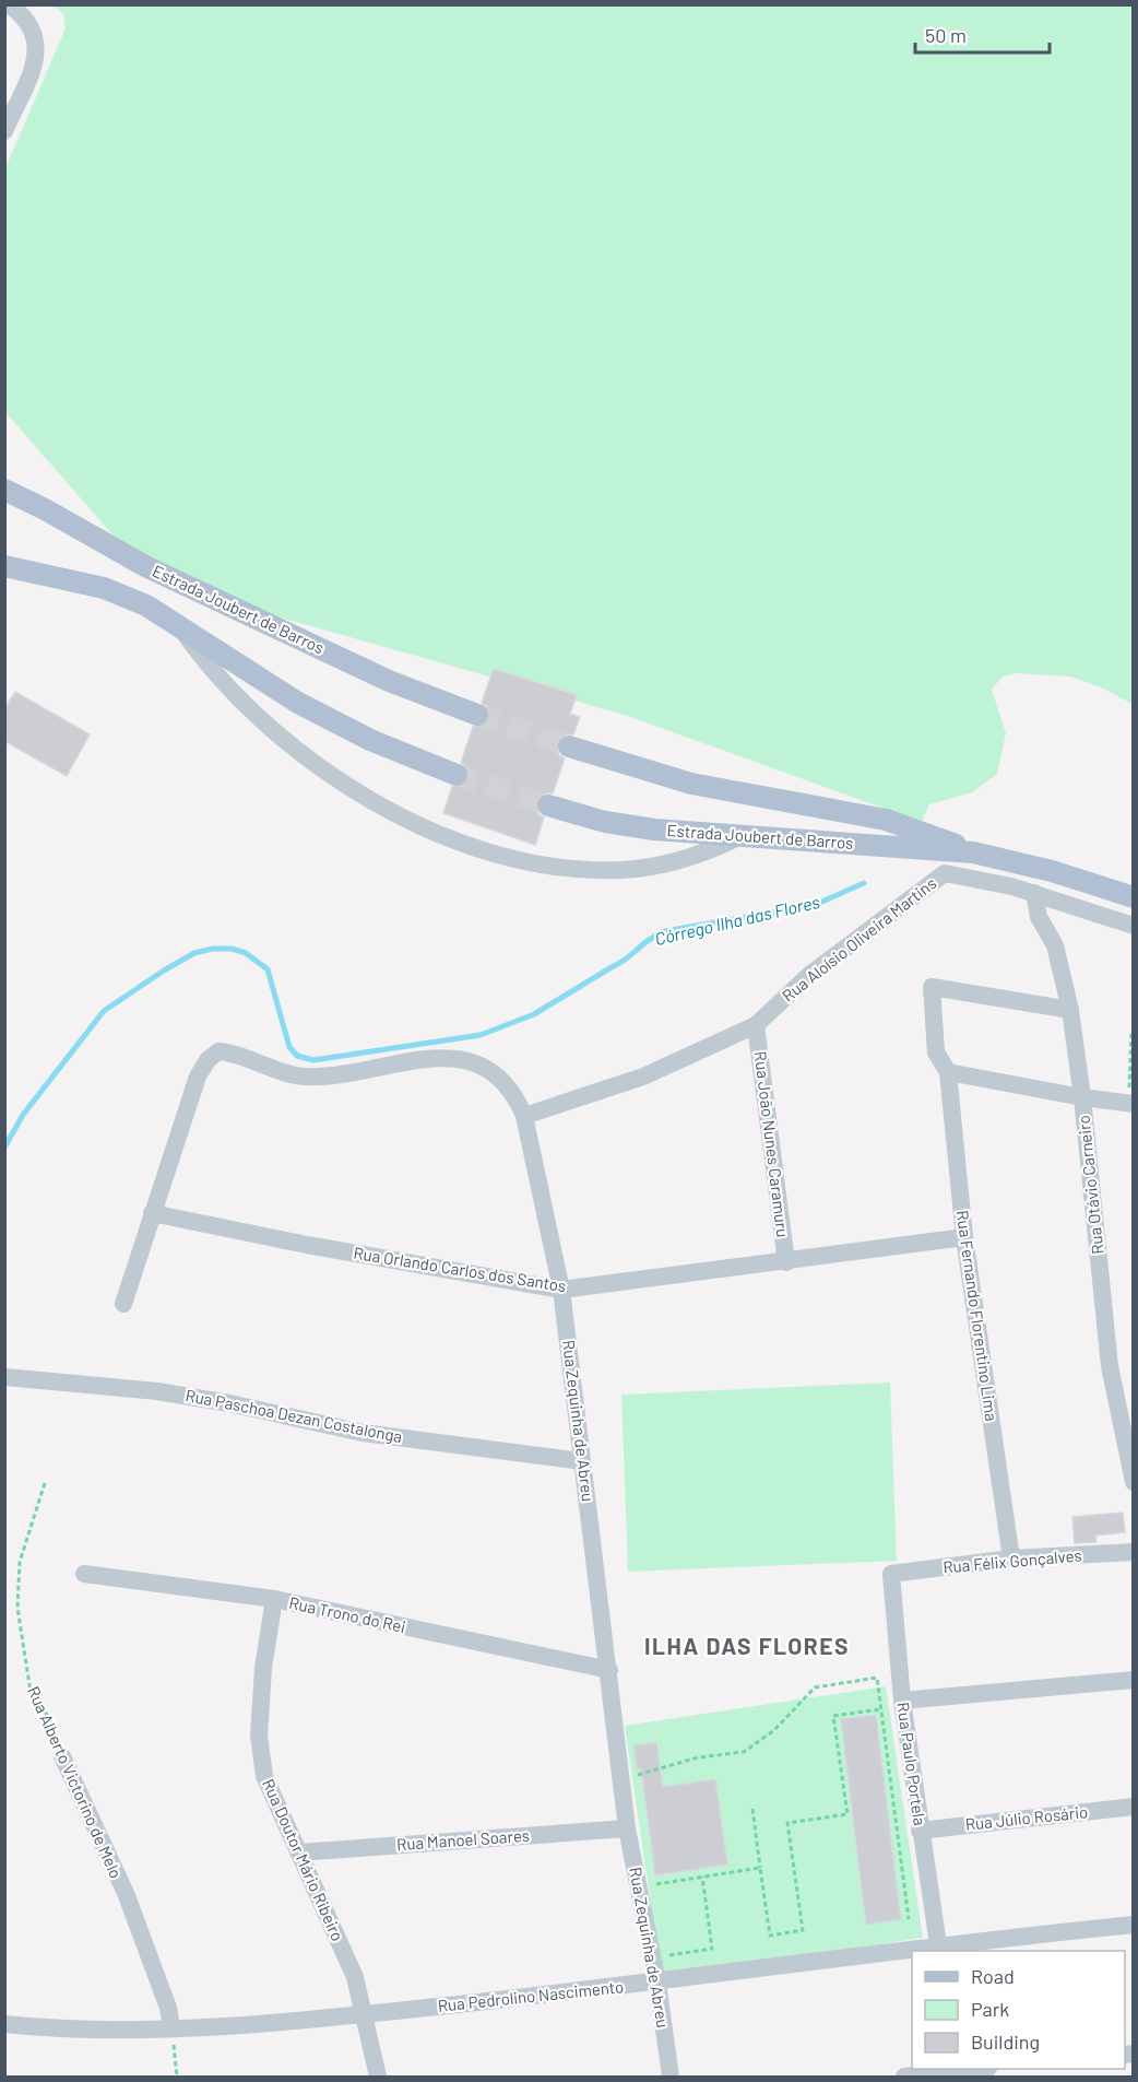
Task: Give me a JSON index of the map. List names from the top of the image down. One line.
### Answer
{"streets":{"main road":["Estrada Joubert de Barros"],"street":["Rua Aloísio Oliveira Martins","Rua João Nunes Caramuru","Rua Otávio Carneiro","Rua Orlando Carlos dos Santos","Rua Fernando Florentino Lima","Rua Paschoa Dezan Costalonga","Rua Zequinha de Abreu","Rua Félix Gonçalves","Rua Trono do Rei","Rua Paulo Portela","Rua Alberto Victorino de Melo","Rua Júlio Rosário","Rua Manoel Soares","Rua Doutor Mário Ribeiro","Rua Pedrolino Nascimento"]},"crossings":[["Rua Aloísio Oliveira Martins","Rua João Nunes Caramuru"],["Rua Aloísio Oliveira Martins","Rua Otávio Carneiro"],["Rua Aloísio Oliveira Martins","Rua Zequinha de Abreu"],["Rua João Nunes Caramuru","Rua Orlando Carlos dos Santos"],["Rua Otávio Carneiro","Rua Fernando Florentino Lima"],["Rua Orlando Carlos dos Santos","Rua Fernando Florentino Lima"],["Rua Orlando Carlos dos Santos","Rua Zequinha de Abreu"],["Rua Fernando Florentino Lima","Rua Félix Gonçalves"],["Rua Paschoa Dezan Costalonga","Rua Zequinha de Abreu"],["Rua Zequinha de Abreu","Rua Trono do Rei"],["Rua Zequinha de Abreu","Rua Manoel Soares"],["Rua Zequinha de Abreu","Rua Pedrolino Nascimento"],["Rua Félix Gonçalves","Rua Paulo Portela"],["Rua Trono do Rei","Rua Doutor Mário Ribeiro"],["Rua Paulo Portela","Rua Júlio Rosário"],["Rua Paulo Portela","Rua Pedrolino Nascimento"],["Rua Alberto Victorino de Melo","Rua Pedrolino Nascimento"],["Rua Manoel Soares","Rua Doutor Mário Ribeiro"],["Rua Doutor Mário Ribeiro","Rua Pedrolino Nascimento"]],"districts":["ILHA DAS FLORES"],"water":["Córrego Ilha das Flores"],"legend":["Road","Park","Building"],"scale_bar":"50 m"}
